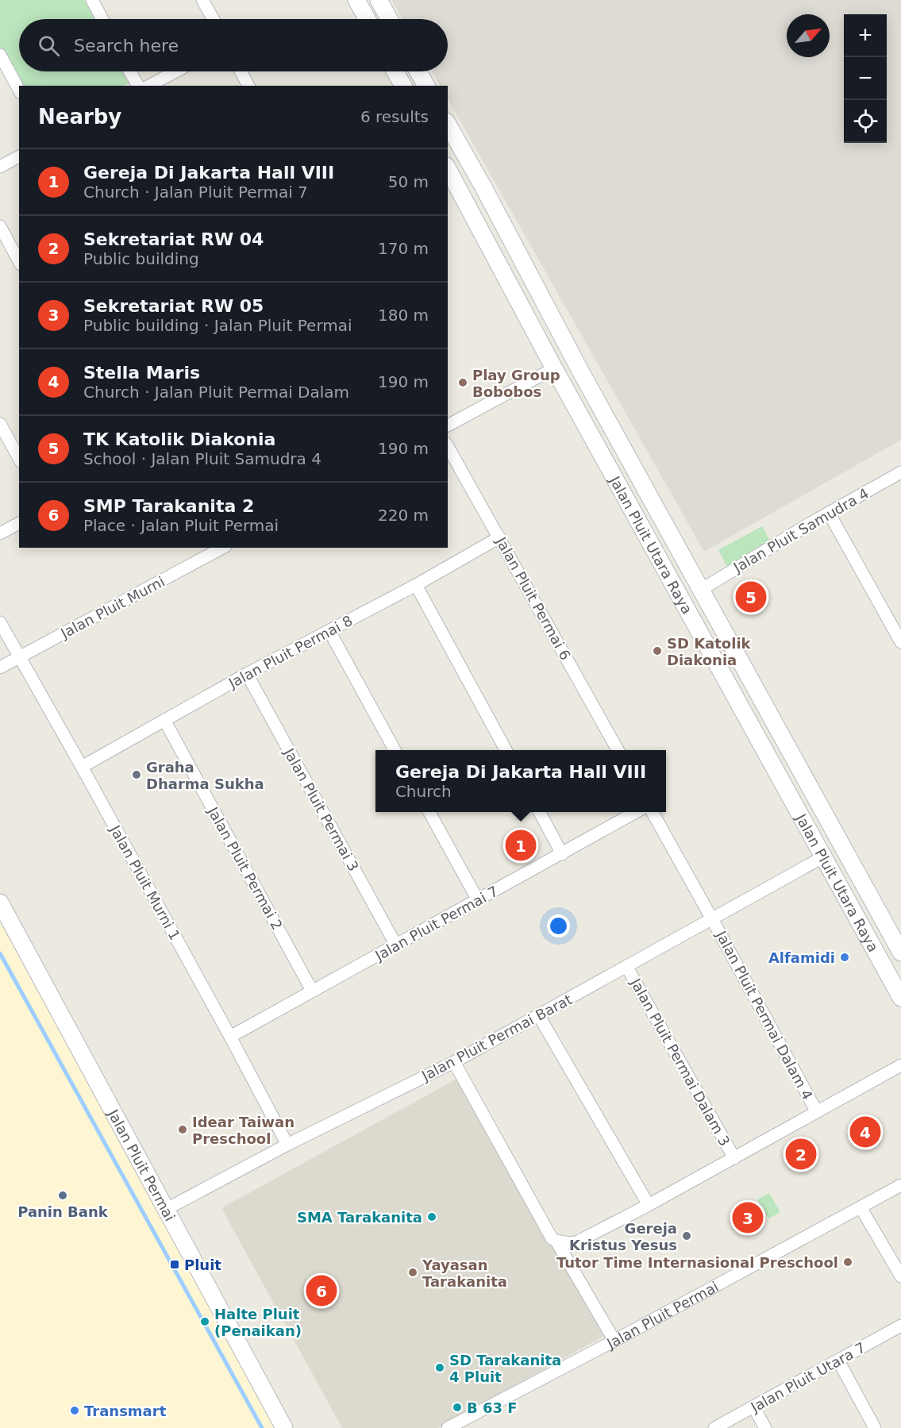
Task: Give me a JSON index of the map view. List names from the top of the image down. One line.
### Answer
{"streets":{"street":["Jalan Pluit Samudra 4","Jalan Pluit Utara Raya","Jalan Pluit Permai 6","Jalan Pluit Murni","Jalan Pluit Permai 8","Jalan Pluit Permai 3","Jalan Pluit Permai 2","Jalan Pluit Murni 1","Jalan Pluit Permai 7","Jalan Pluit Permai Dalam 4","Jalan Pluit Permai Barat","Jalan Pluit Permai Dalam 3","Jalan Pluit Permai","Jalan Pluit Utara 7"]},"crossings":[["Jalan Pluit Samudra 4","Jalan Pluit Utara Raya"],["Jalan Pluit Utara Raya","Jalan Pluit Permai Barat"],["Jalan Pluit Permai 6","Jalan Pluit Permai 8"],["Jalan Pluit Murni","Jalan Pluit Murni 1"],["Jalan Pluit Permai 8","Jalan Pluit Permai 3"],["Jalan Pluit Permai 8","Jalan Pluit Permai 2"],["Jalan Pluit Permai 8","Jalan Pluit Murni 1"],["Jalan Pluit Permai 3","Jalan Pluit Permai 7"],["Jalan Pluit Permai 2","Jalan Pluit Permai 7"],["Jalan Pluit Murni 1","Jalan Pluit Permai 7"],["Jalan Pluit Murni 1","Jalan Pluit Permai Barat"],["Jalan Pluit Permai Dalam 4","Jalan Pluit Permai Barat"],["Jalan Pluit Permai Barat","Jalan Pluit Permai Dalam 3"],["Jalan Pluit Permai Barat","Jalan Pluit Permai"]],"places":{"other":["Play Group Bobobos","SD Katolik Diakonia","Graha Dharma Sukha","Alfamidi","Idear Taiwan Preschool","Panin Bank","SMA Tarakanita","Gereja Kristus Yesus","Tutor Time Internasional Preschool","Yayasan Tarakanita","Halte Pluit (Penaikan)","SD Tarakanita 4 Pluit","B 63 F","Transmart"],"transit":["Pluit"]},"north":"top right","page":{"map_buttons":["+","−"],"search":"Search here","heading":["Nearby","6 results"],"list":[{"mark":"1","name":"Gereja Di Jakarta Hall VIII","note":"Church · Jalan Pluit Permai 7","value":"50 m"},{"mark":"2","name":"Sekretariat RW 04","note":"Public building","value":"170 m"},{"mark":"3","name":"Sekretariat RW 05","note":"Public building · Jalan Pluit Permai","value":"180 m"},{"mark":"4","name":"Stella Maris","note":"Church · Jalan Pluit Permai Dalam","value":"190 m"},{"mark":"5","name":"TK Katolik Diakonia","note":"School · Jalan Pluit Samudra 4","value":"190 m"},{"mark":"6","name":"SMP Tarakanita 2","note":"Place · Jalan Pluit Permai","value":"220 m"}],"pins":["5","1","4","2","3","6"],"popup":["Gereja Di Jakarta Hall VIII","Church"]}}
